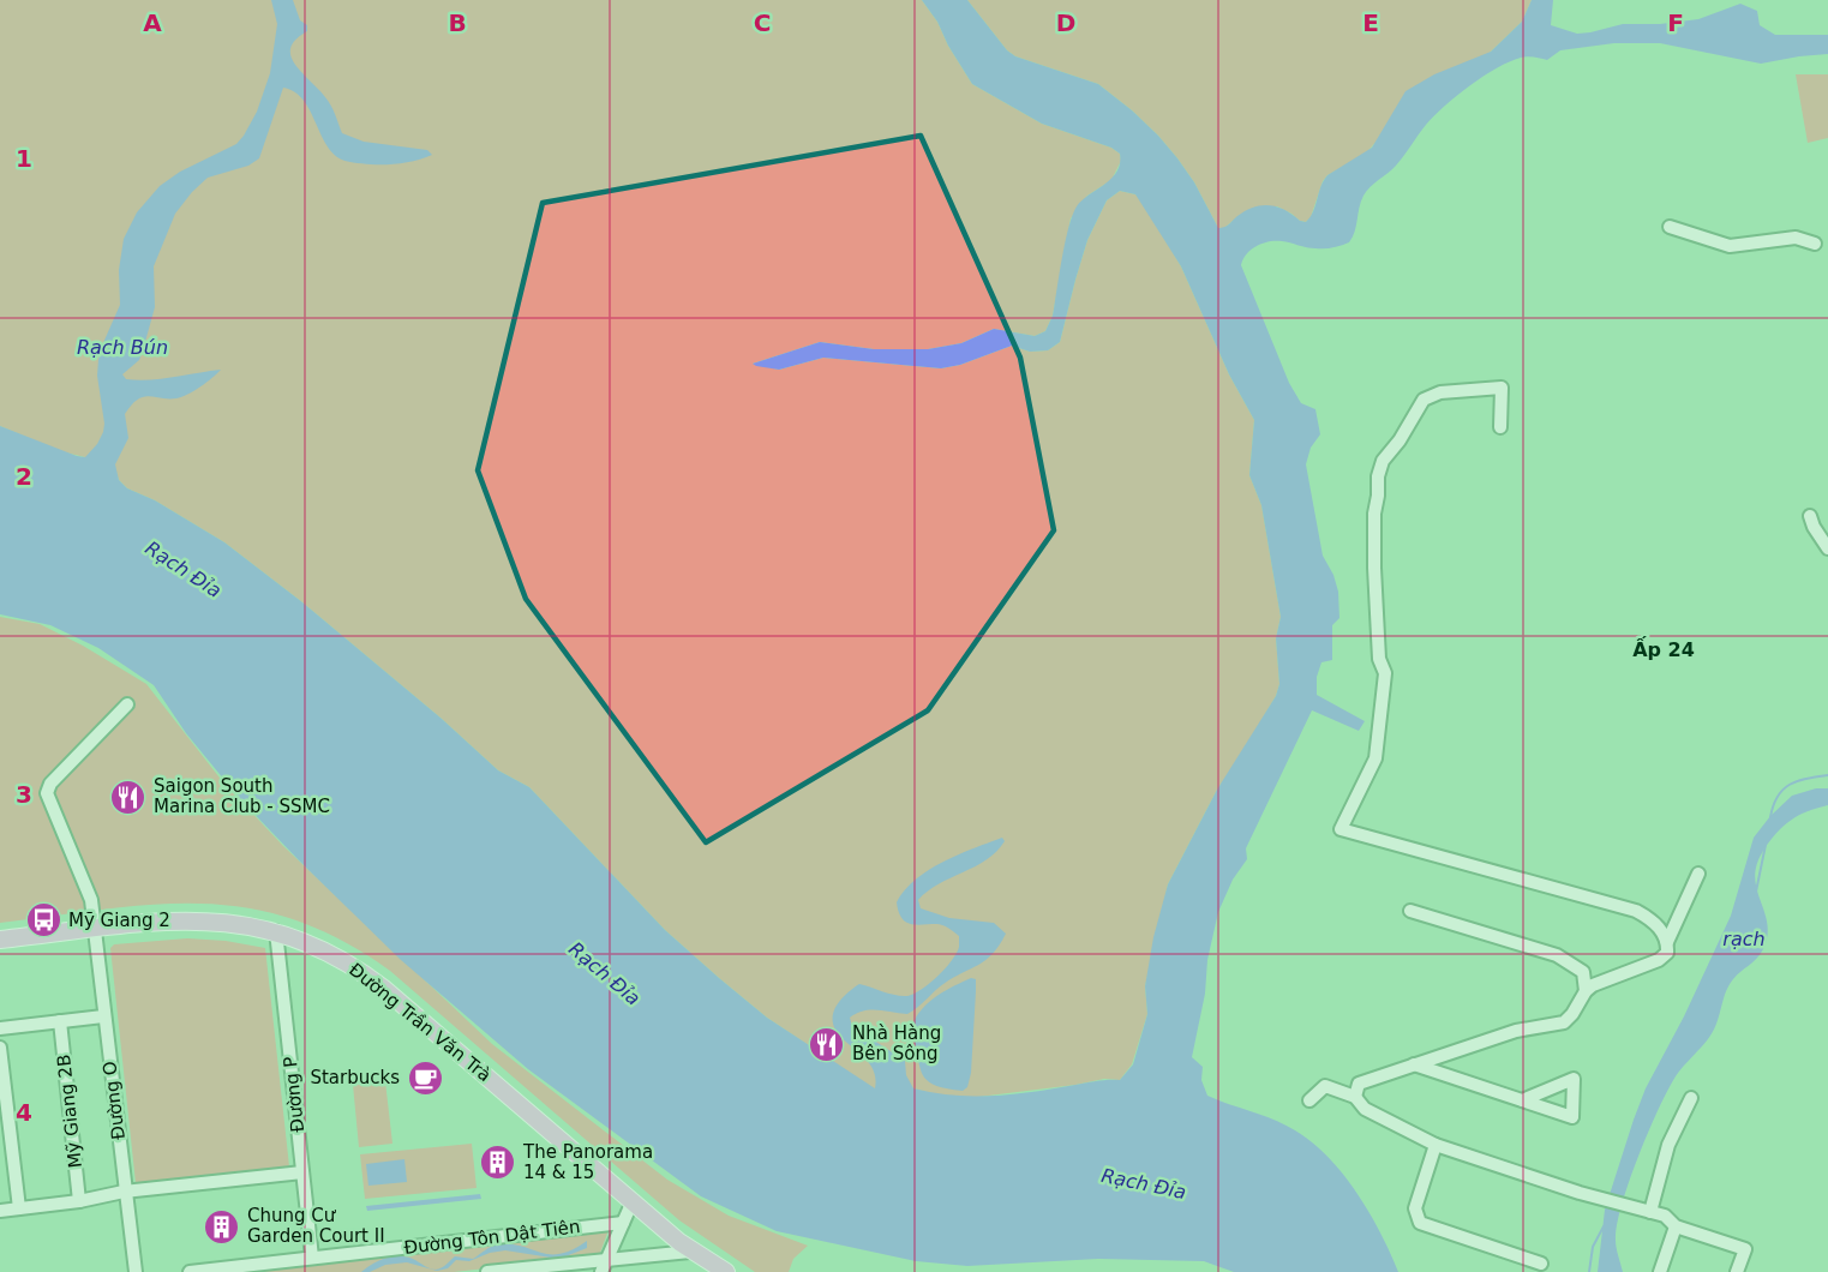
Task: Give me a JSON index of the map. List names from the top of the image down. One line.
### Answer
{"streets":{"main road":["Đường Trần Văn Trà"],"street":["Đường P","Đường O","Mỹ Giang 2B","Đường Tôn Dật Tiên"]},"crossings":[["Đường Trần Văn Trà","Đường P"],["Đường Trần Văn Trà","Đường O"],["Đường Trần Văn Trà","Đường Tôn Dật Tiên"],["Đường P","Đường Tôn Dật Tiên"]],"districts":["Ấp 24"],"water":["Rạch Bún","Rạch Đỉa","rạch"],"places":{"restaurant":["Saigon South Marina Club - SSMC","Nhà Hàng Bên Sông"],"bus stop":["Mỹ Giang 2"],"cafe":["Starbucks"],"building":["The Panorama 14 & 15","Chung Cư Garden Court II"]},"grid":{"columns":["A","B","C","D","E","F"],"rows":["1","2","3","4"]}}
